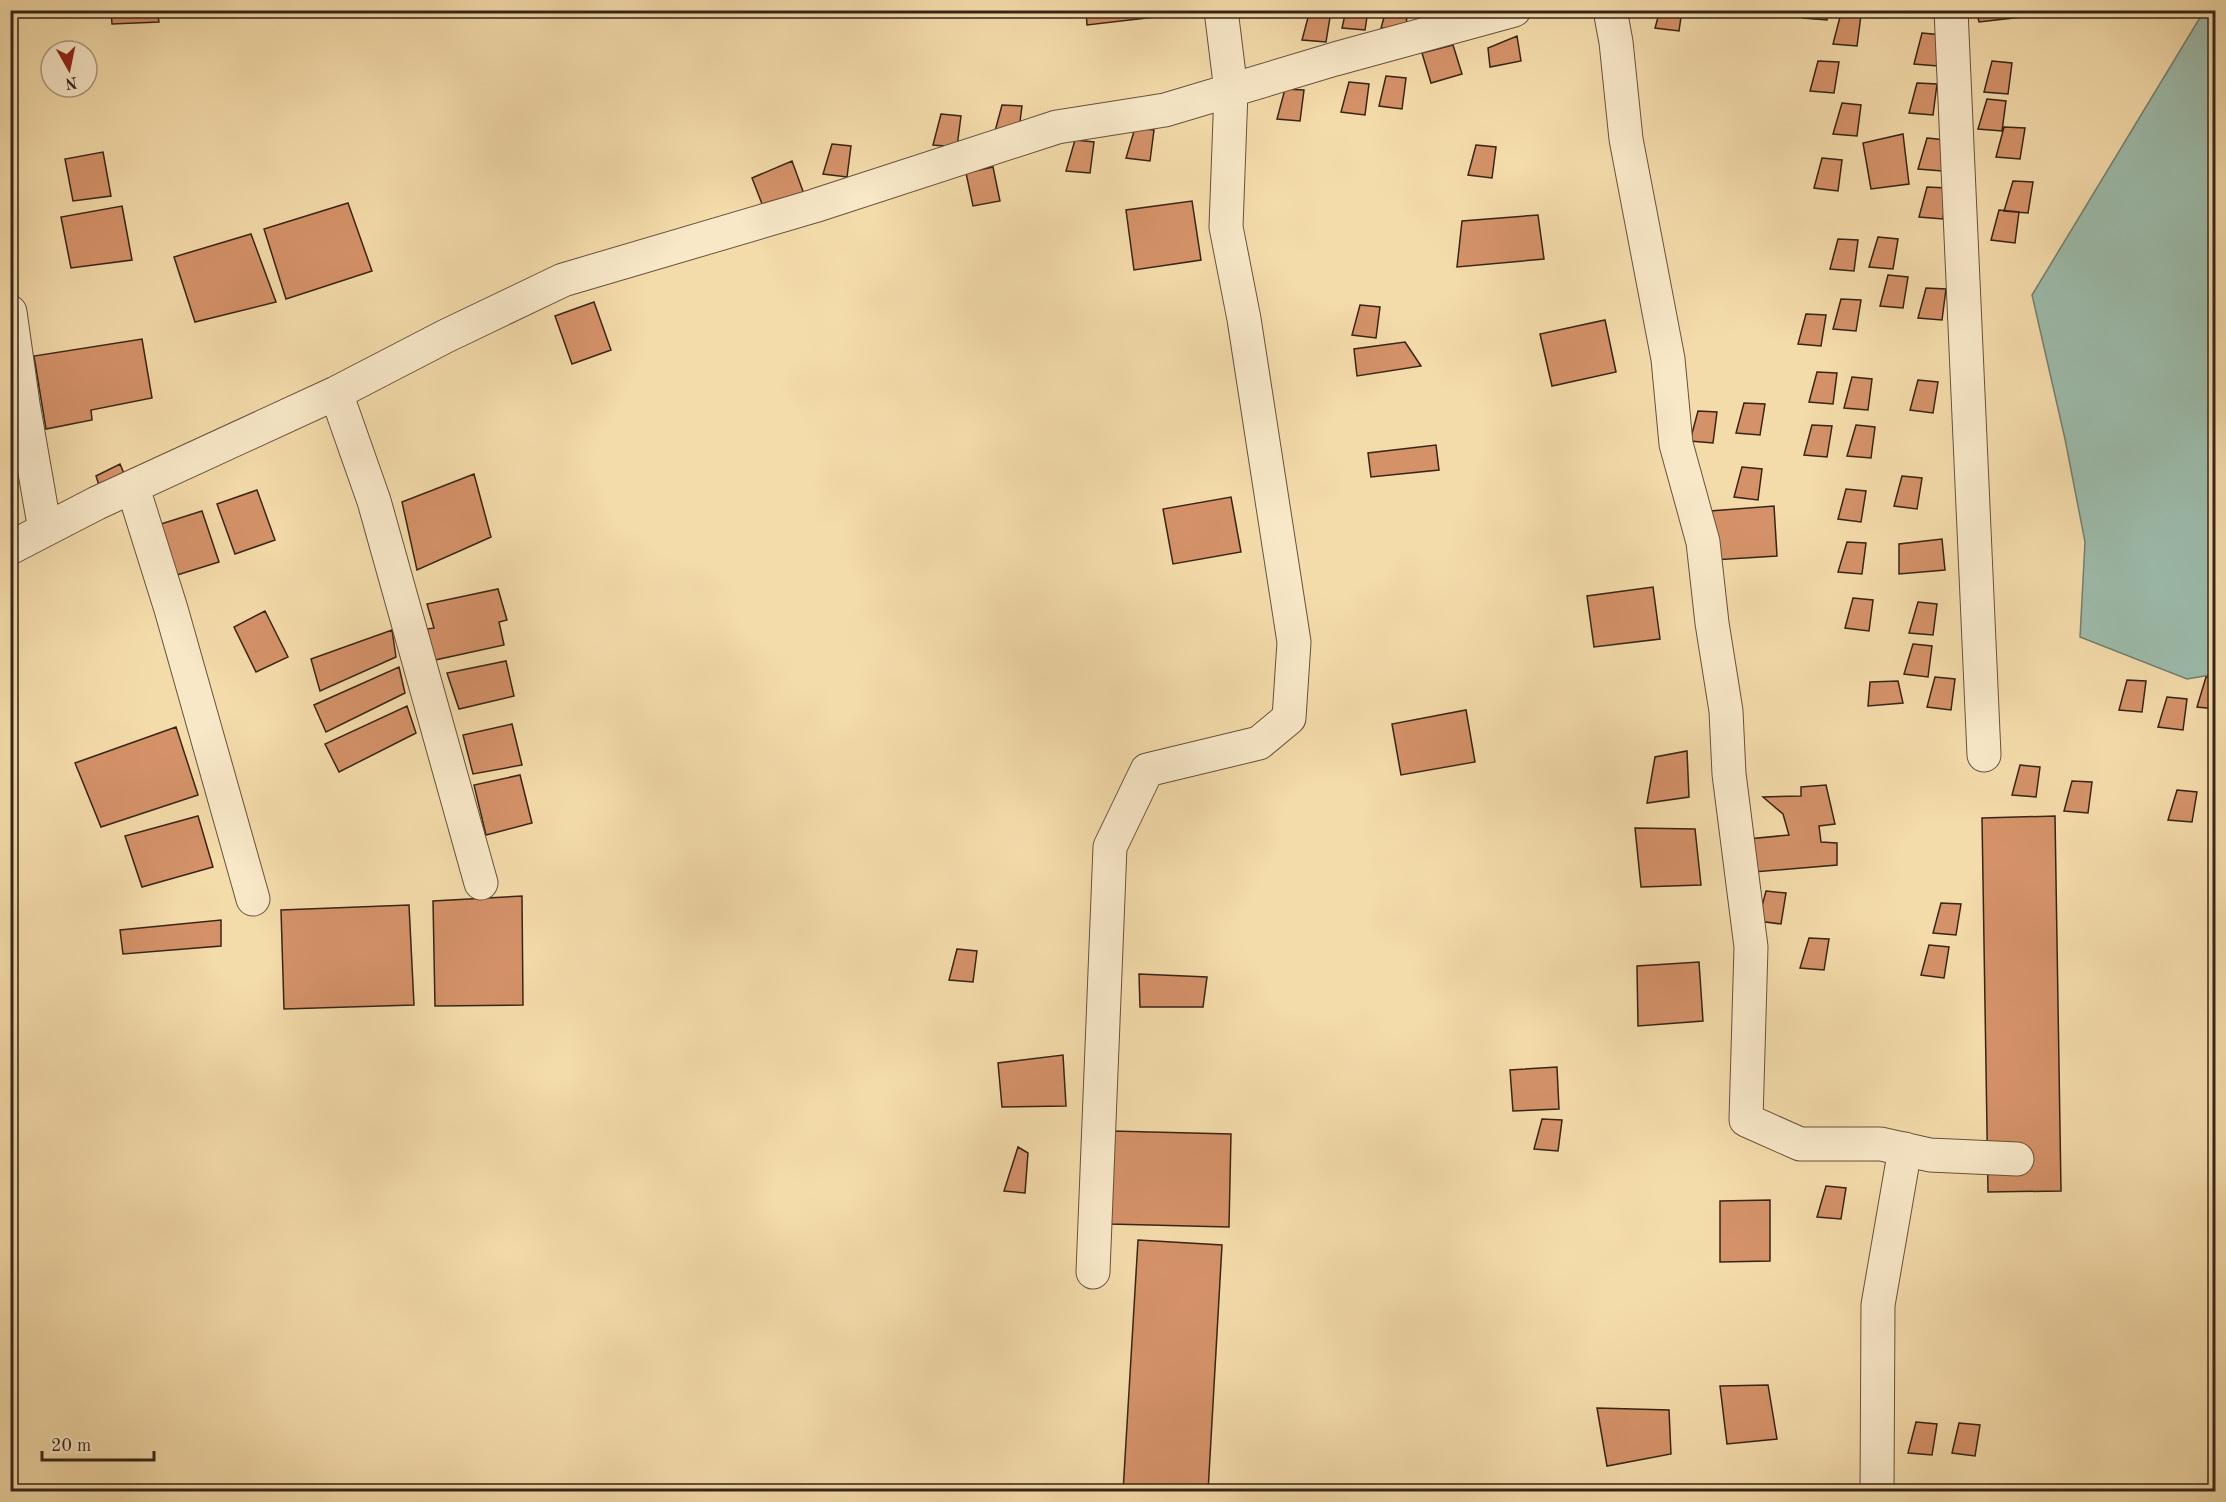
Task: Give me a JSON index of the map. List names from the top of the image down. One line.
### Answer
{"scale_bar":"20 m","north":"bottom"}
